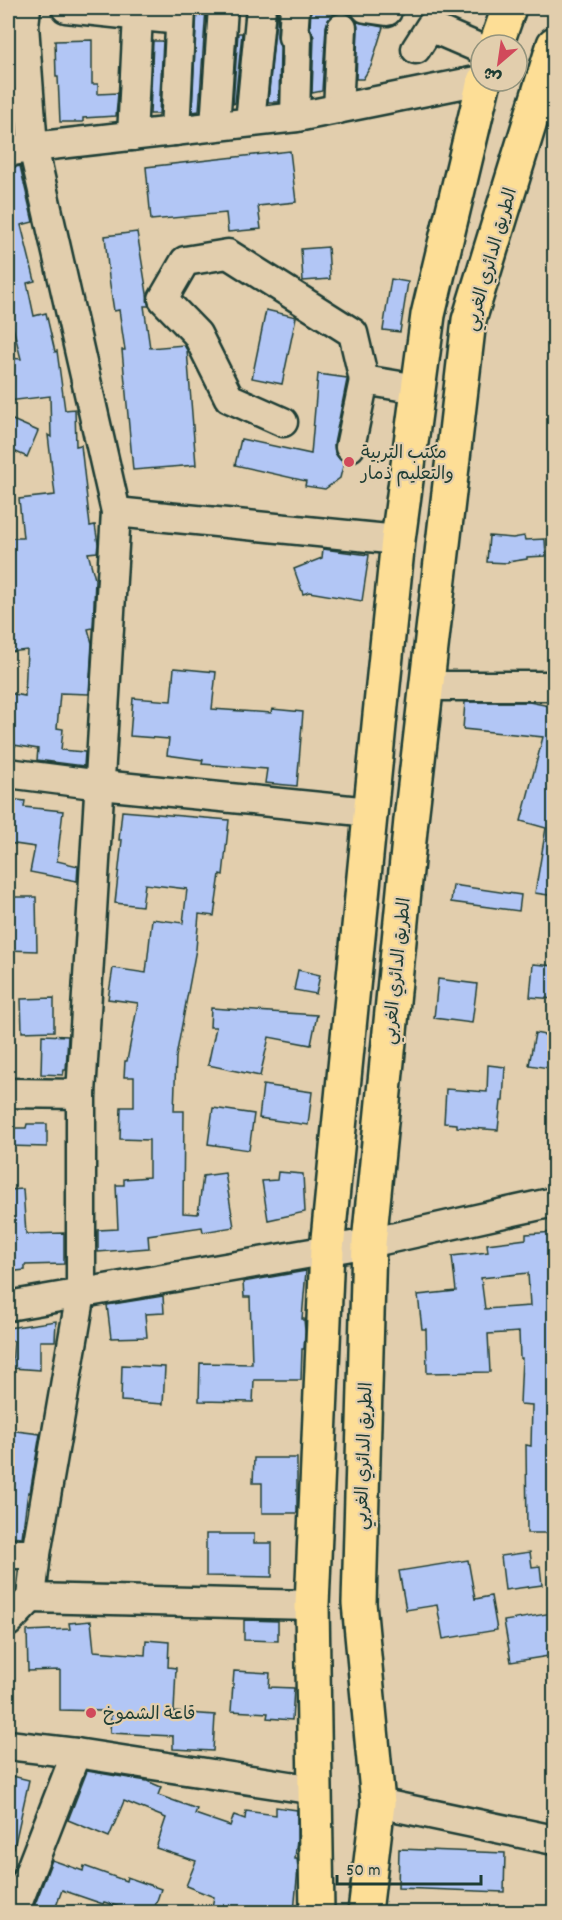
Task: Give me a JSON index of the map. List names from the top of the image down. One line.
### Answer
{"streets":{"main road":["الطريق الدائري الغربي"]},"places":["مكتب التربية والتعليم ذمار","قاعة الشموخ"],"scale_bar":"50 m","north":"bottom left"}
